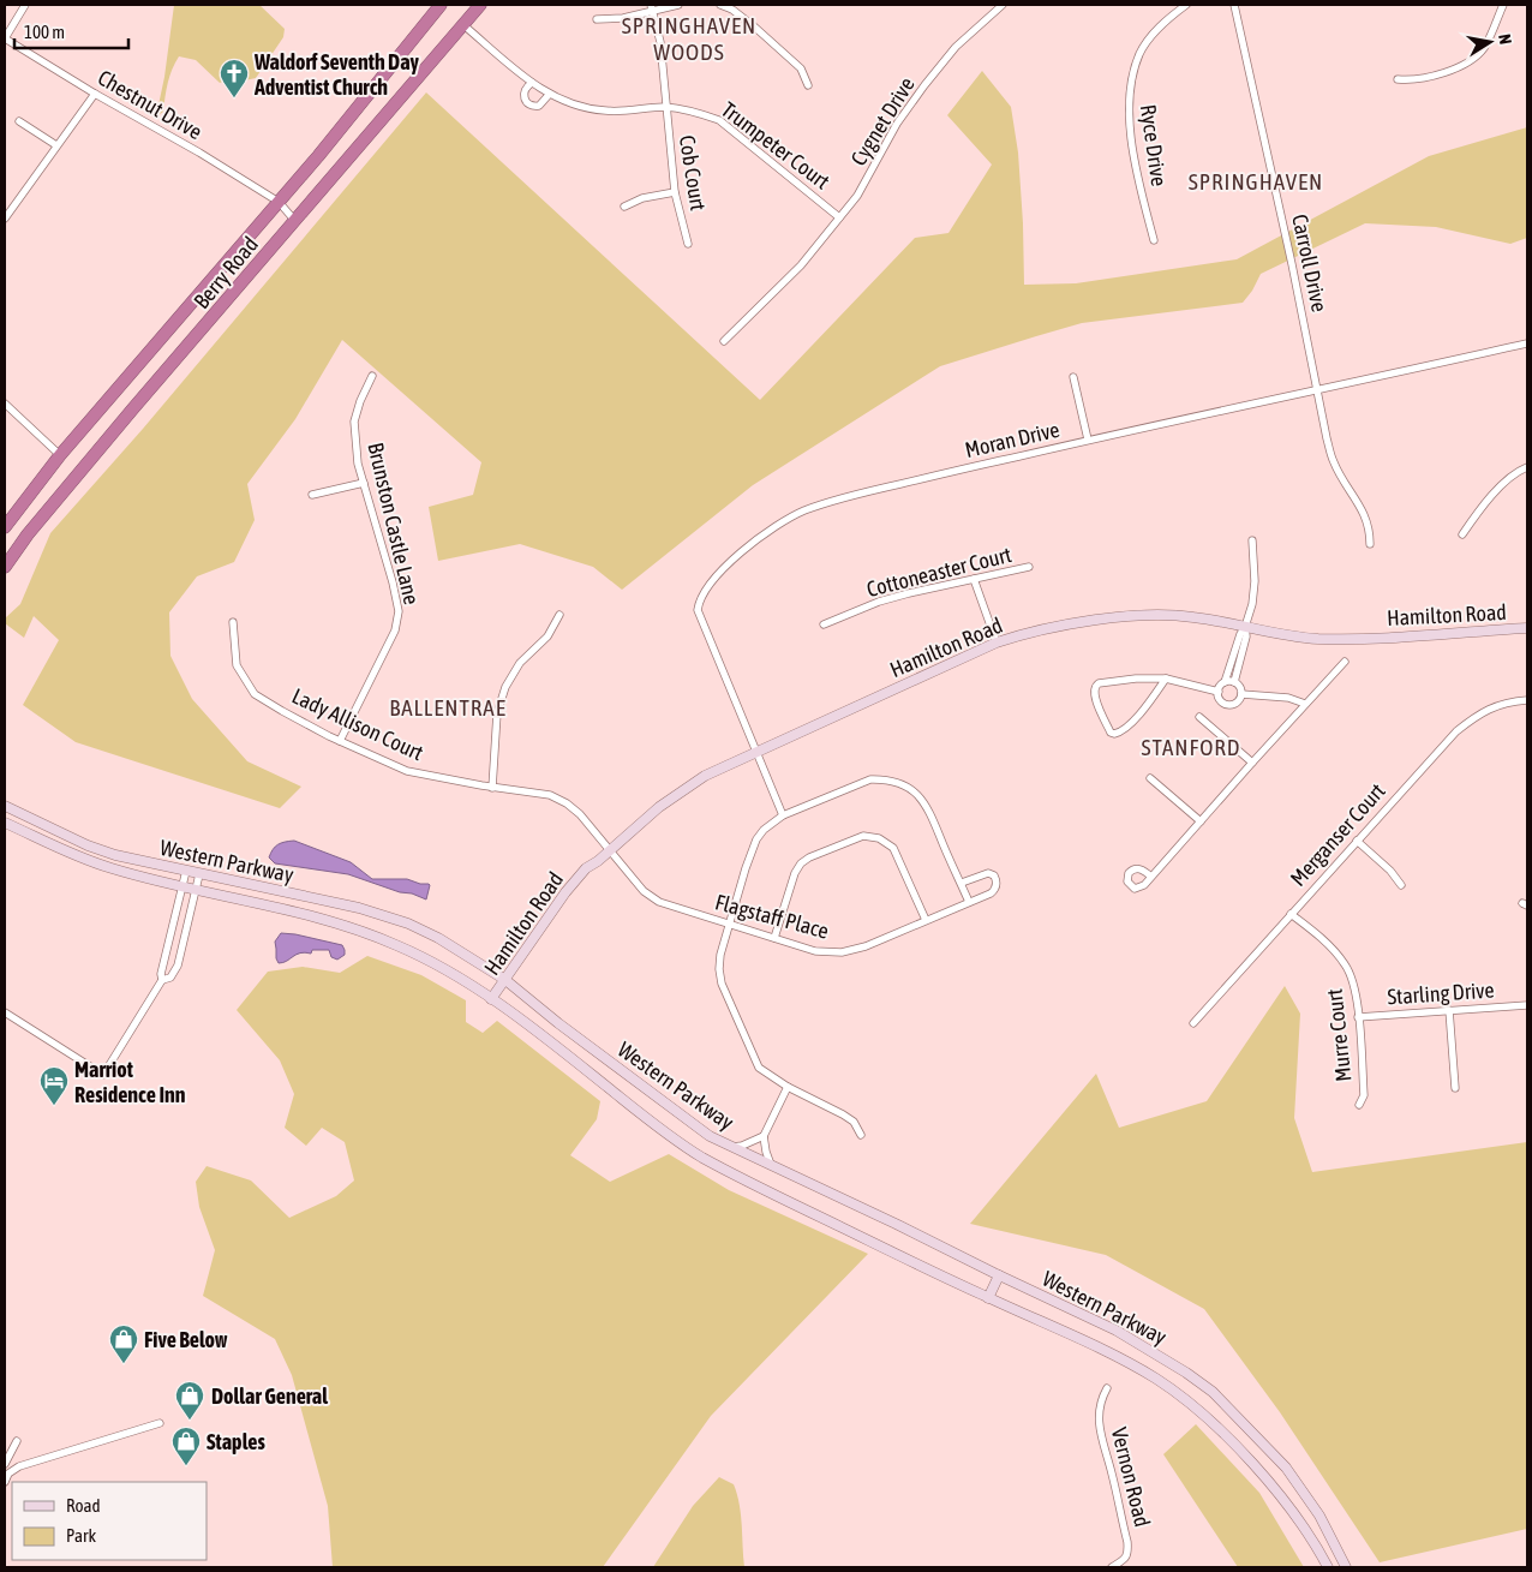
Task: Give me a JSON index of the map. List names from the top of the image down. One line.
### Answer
{"streets":{"highway":["Berry Road"],"main road":["Hamilton Road","Western Parkway"],"street":["Chestnut Drive","Cygnet Drive","Trumpeter Court","Ryce Drive","Cob Court","Carroll Drive","Moran Drive","Brunston Castle Lane","Cottoneaster Court","Lady Allison Court","Merganser Court","Flagstaff Place","Starling Drive","Murre Court","Vernon Road"]},"crossings":[["Chestnut Drive","Berry Road"],["Cygnet Drive","Trumpeter Court"],["Trumpeter Court","Cob Court"],["Trumpeter Court","Berry Road"],["Carroll Drive","Moran Drive"],["Moran Drive","Hamilton Road"],["Brunston Castle Lane","Lady Allison Court"],["Hamilton Road","Lady Allison Court"],["Hamilton Road","Western Parkway"],["Hamilton Road","Flagstaff Place"],["Lady Allison Court","Flagstaff Place"],["Merganser Court","Murre Court"],["Starling Drive","Murre Court"]],"districts":["SPRINGHAVEN WOODS","SPRINGHAVEN","BALLENTRAE","STANFORD"],"places":{"church":["Waldorf Seventh Day Adventist Church"],"hotel":["Marriot Residence Inn"],"shop":["Five Below","Dollar General","Staples"]},"legend":["Road","Park"],"scale_bar":"100 m","north":"right"}
